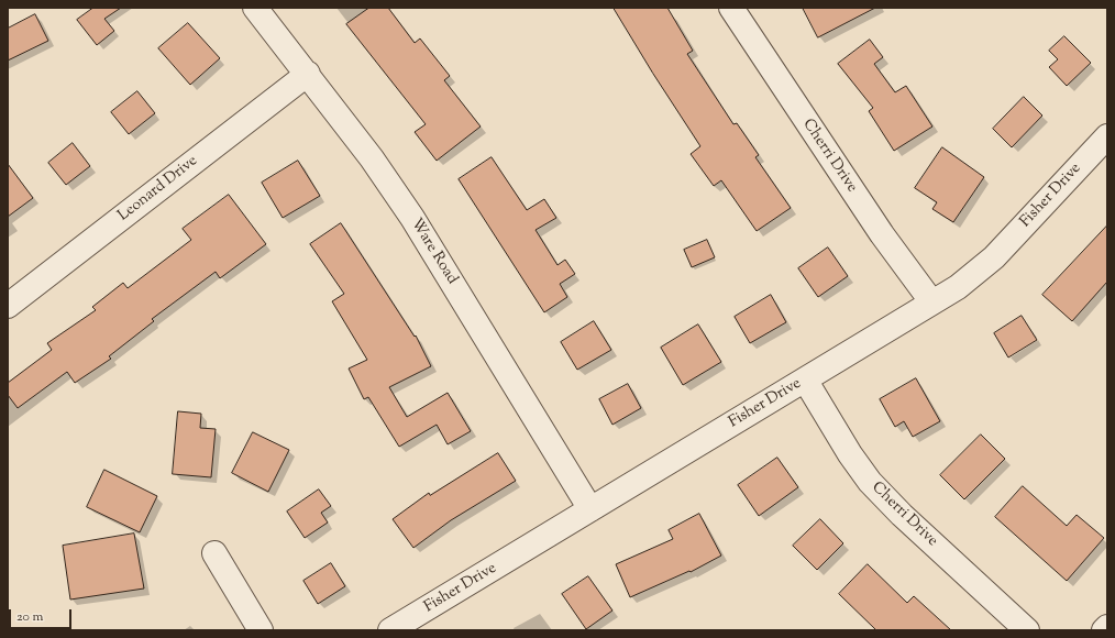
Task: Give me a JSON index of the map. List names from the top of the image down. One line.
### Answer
{"streets":{"street":["Cherri Drive","Leonard Drive","Fisher Drive","Ware Road"]},"crossings":[["Cherri Drive","Fisher Drive"],["Leonard Drive","Ware Road"],["Fisher Drive","Ware Road"]],"scale_bar":"20 m"}
